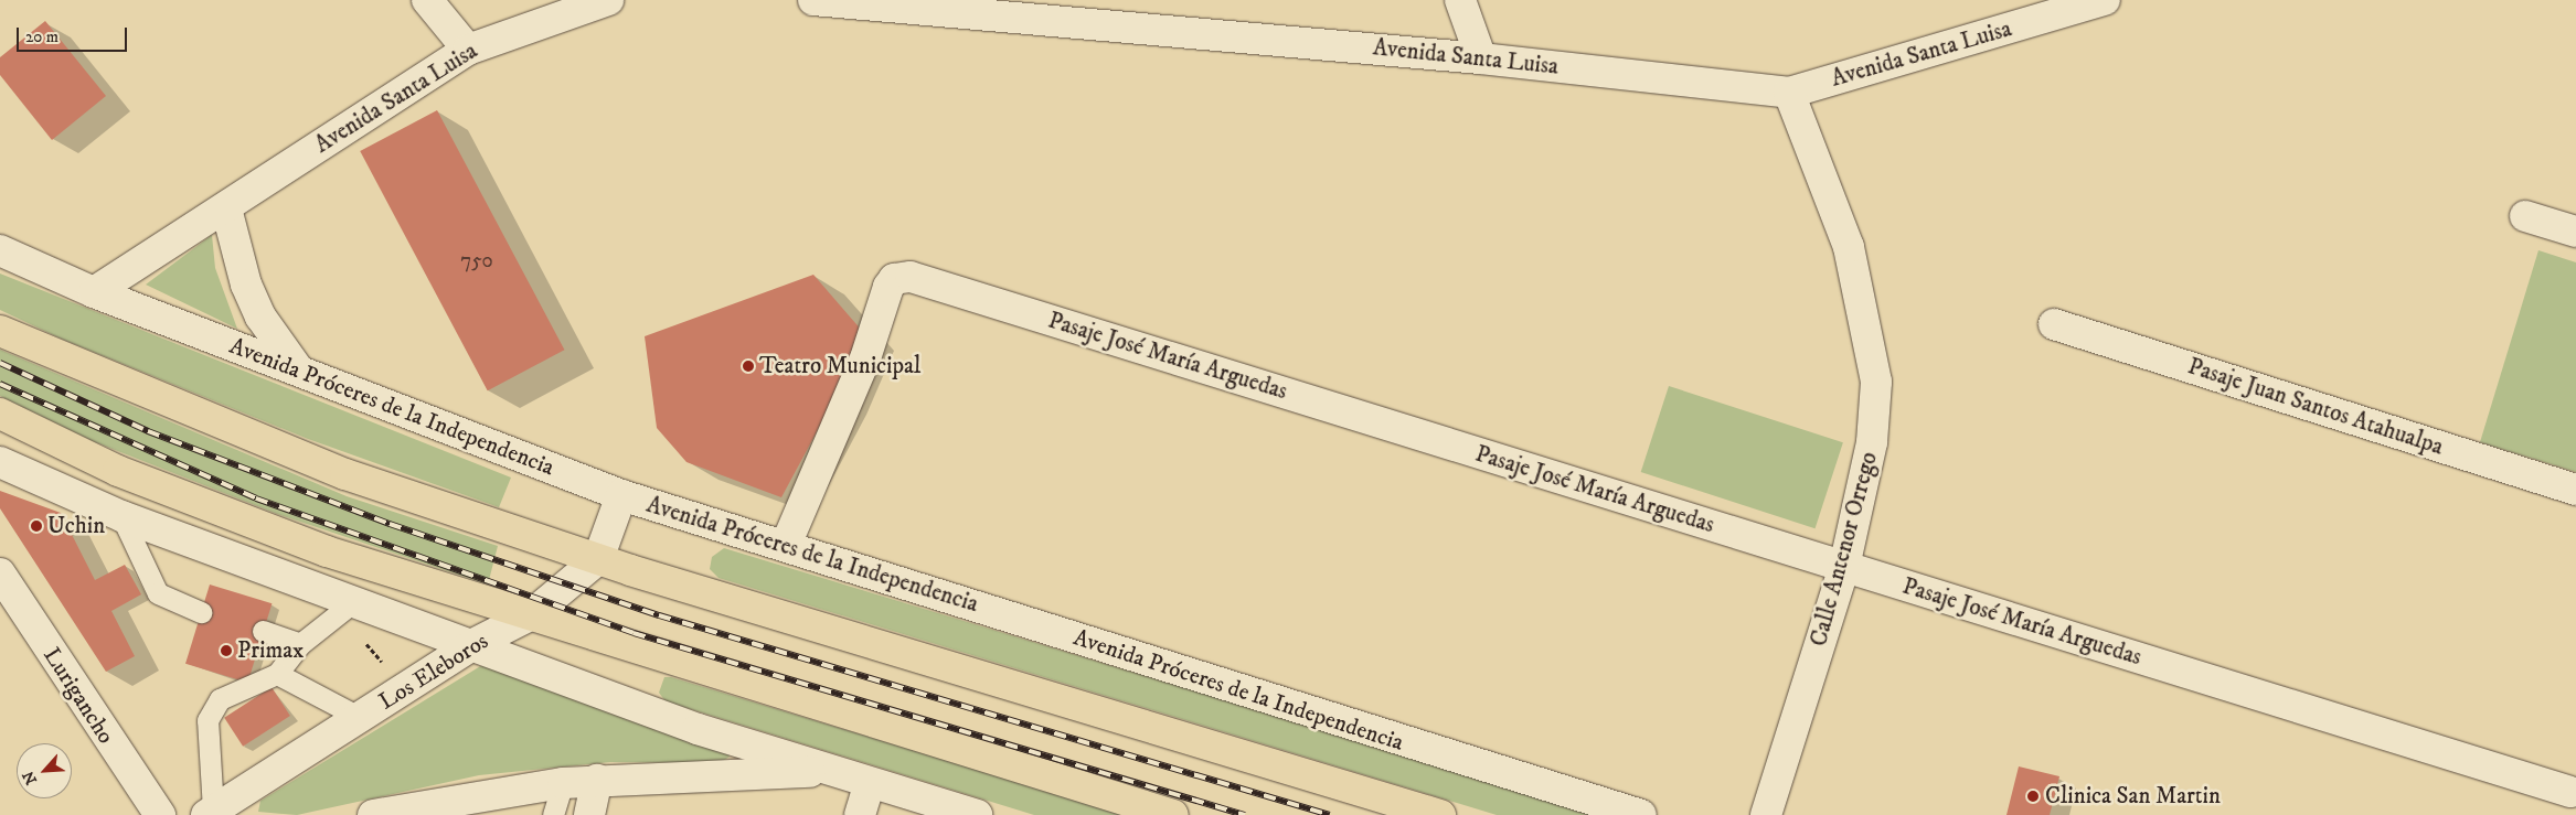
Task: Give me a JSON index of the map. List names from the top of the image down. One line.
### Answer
{"streets":{"street":["Avenida Santa Luisa","Pasaje José María Arguedas","Avenida Próceres de la Independencia","Pasaje Juan Santos Atahualpa","Calle Antenor Orrego","Los Eleboros","Lurigancho"]},"crossings":[["Avenida Santa Luisa","Avenida Próceres de la Independencia"],["Avenida Santa Luisa","Calle Antenor Orrego"],["Pasaje José María Arguedas","Avenida Próceres de la Independencia"],["Pasaje José María Arguedas","Calle Antenor Orrego"]],"places":["Teatro Municipal","Uchin","Primax","Clinica San Martin"],"house_numbers":["750"],"scale_bar":"20 m","north":"bottom left"}
